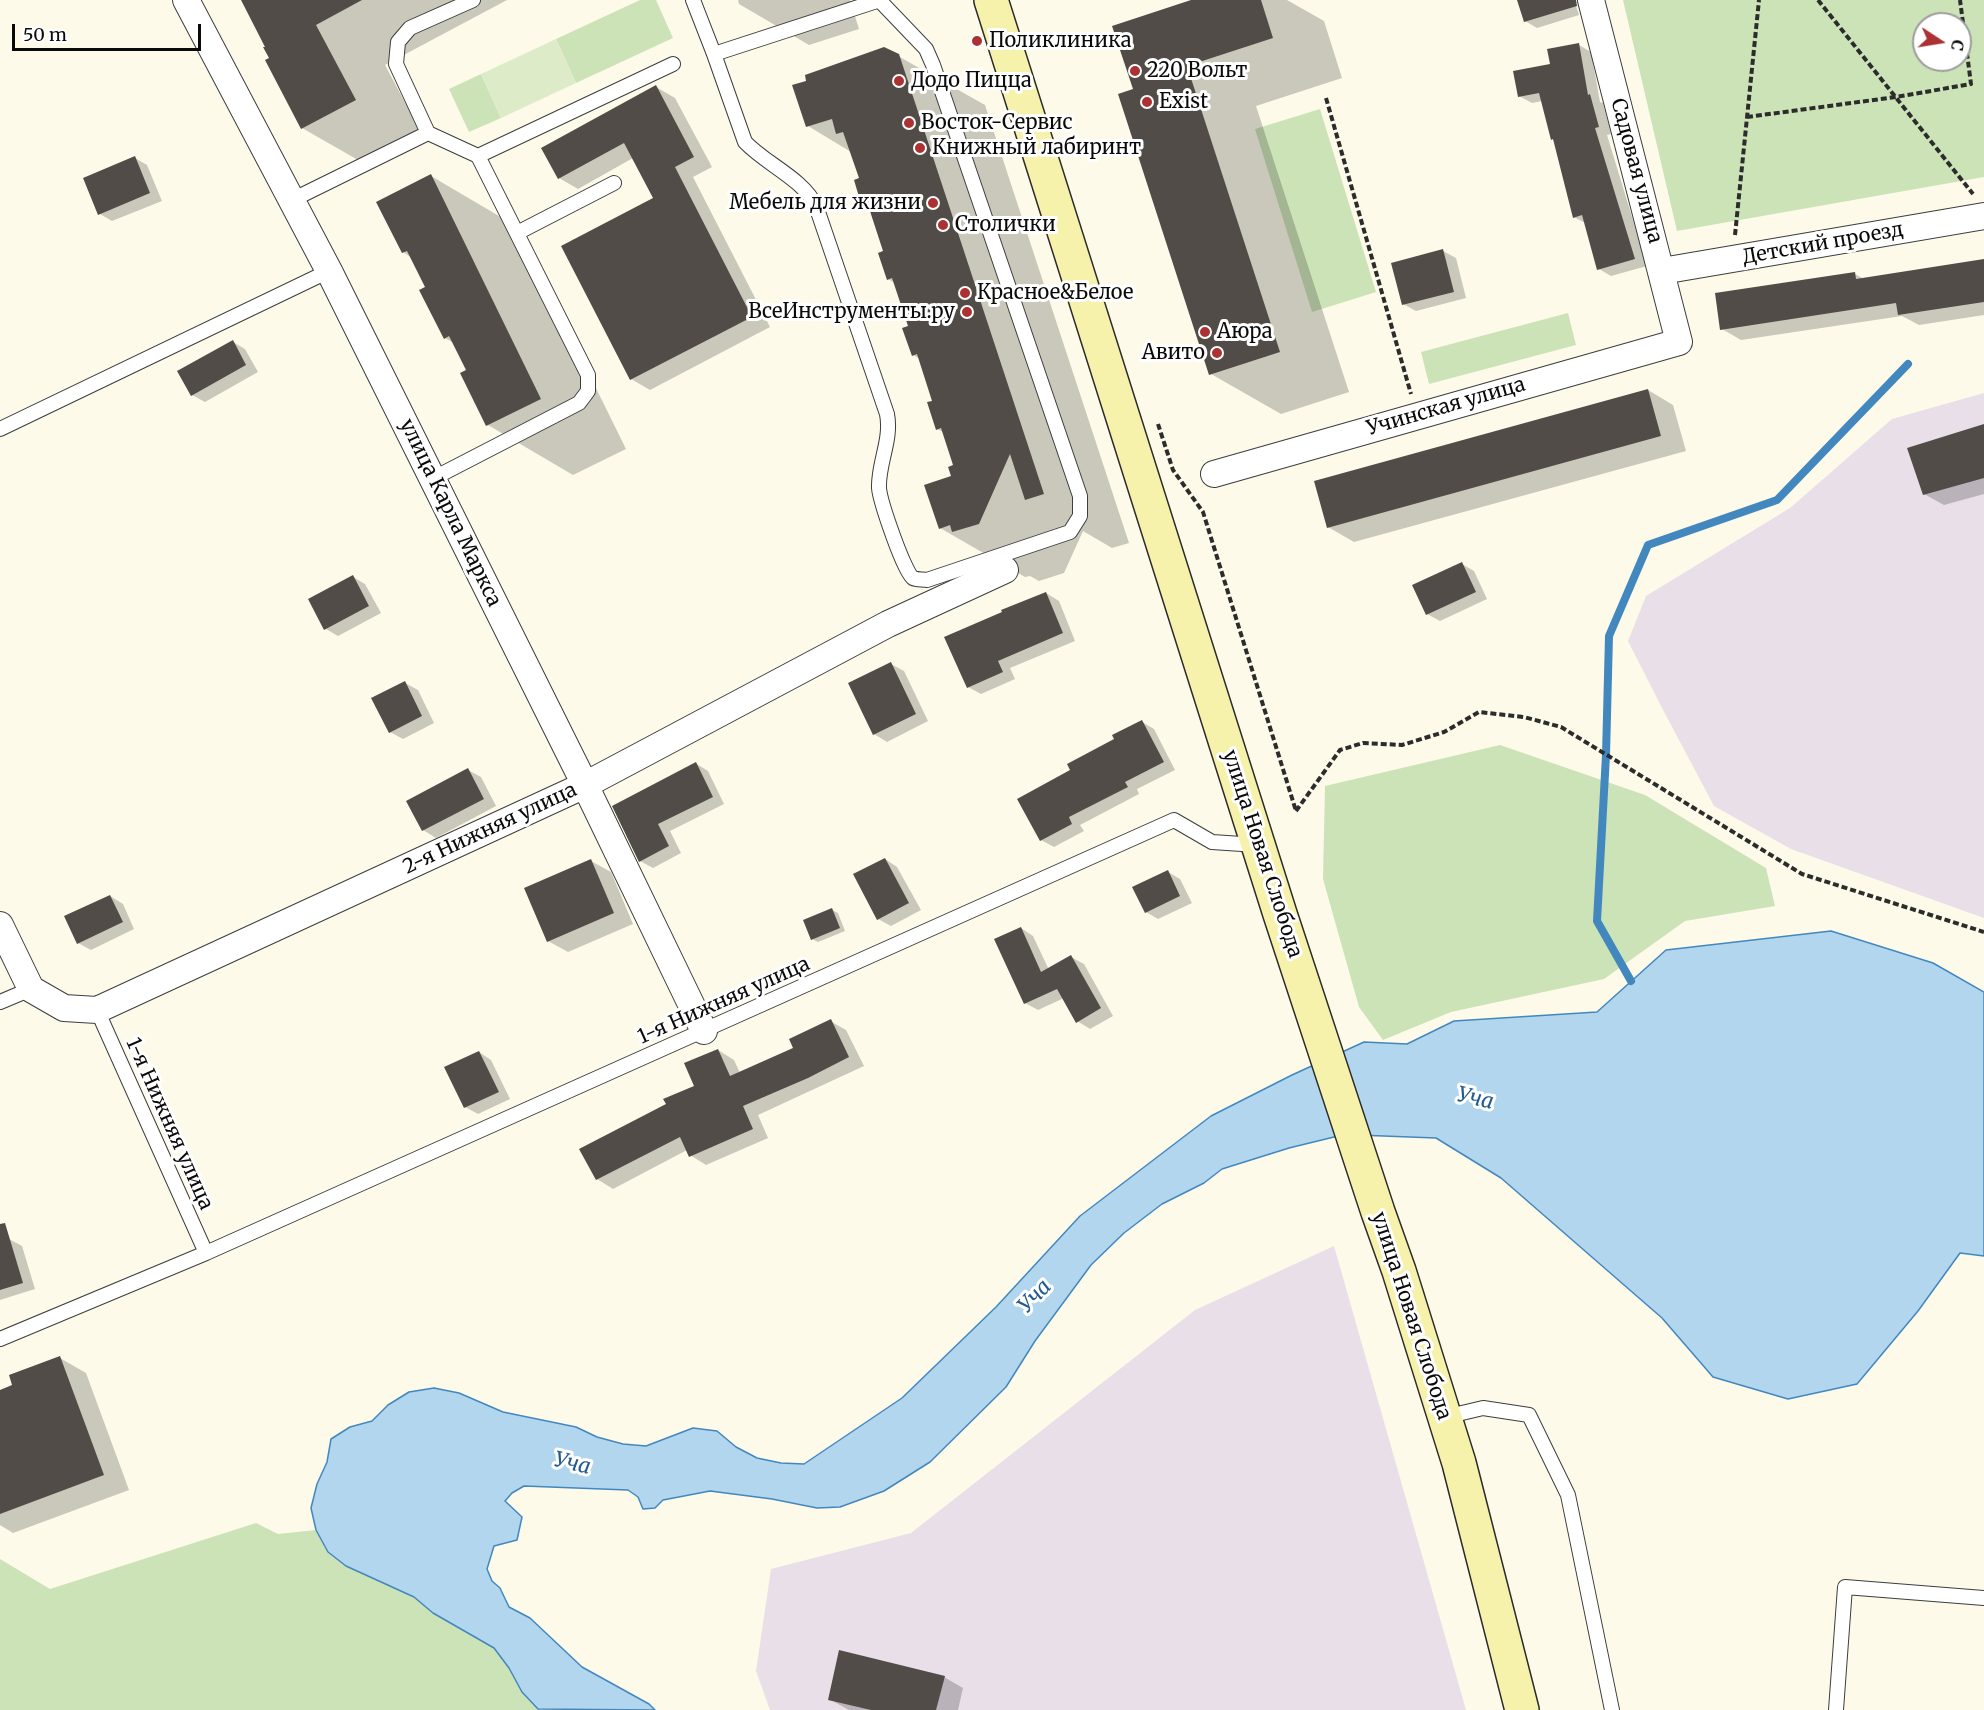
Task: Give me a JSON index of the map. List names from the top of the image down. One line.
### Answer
{"streets":{"main road":["улица Новая Слобода"],"street":["Садовая улица","Детский проезд","Учинская улица","улица Карла Маркса","2-я Нижняя улица"],"lane":["1-я Нижняя улица"]},"crossings":[["Садовая улица","Детский проезд"],["Садовая улица","Учинская улица"],["улица Карла Маркса","2-я Нижняя улица"],["улица Карла Маркса","1-я Нижняя улица"],["2-я Нижняя улица","1-я Нижняя улица"],["улица Новая Слобода","1-я Нижняя улица"]],"water":["Уча"],"places":["Поликлиника","220 Вольт","Додо Пицца","Exist","Восток-Сервис","Книжный лабиринт","Мебель для жизни","Столички","Красное&Белое","ВсеИнструменты.ру","Аюра","Авито"],"scale_bar":"50 m","north":"right"}
